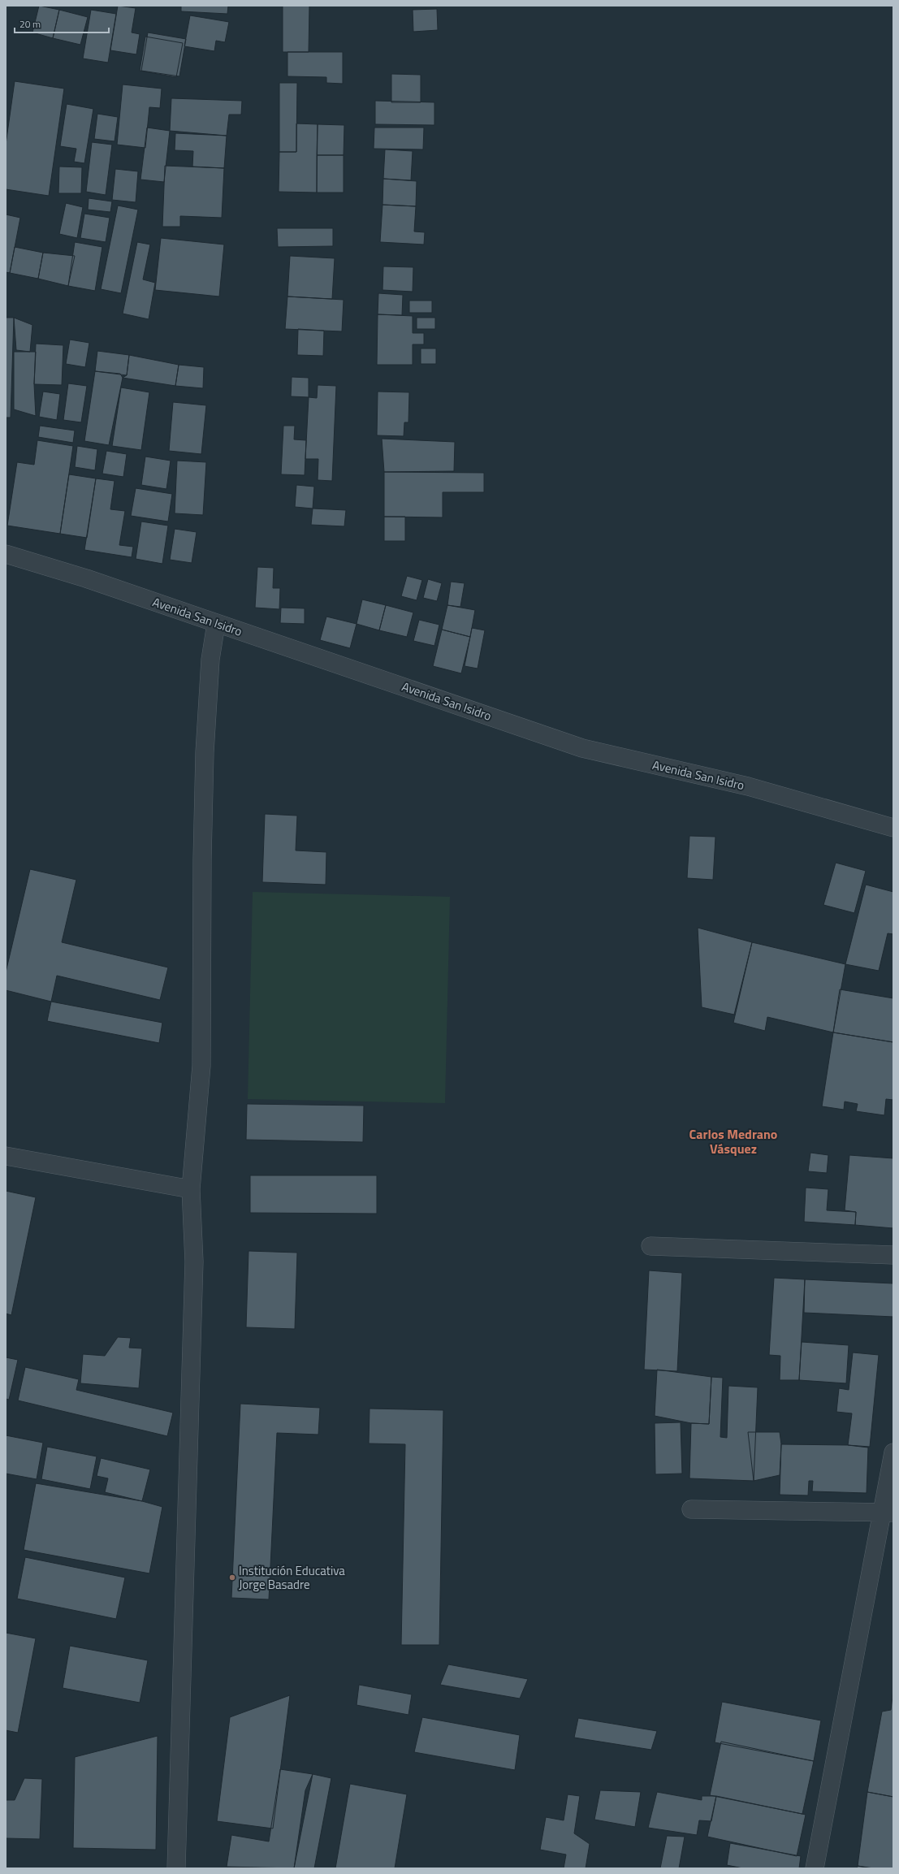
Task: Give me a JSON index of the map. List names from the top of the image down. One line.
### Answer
{"streets":{"street":["Avenida San Isidro"]},"districts":["Carlos Medrano Vásquez"],"places":["Institución Educativa Jorge Basadre"],"scale_bar":"20 m"}
